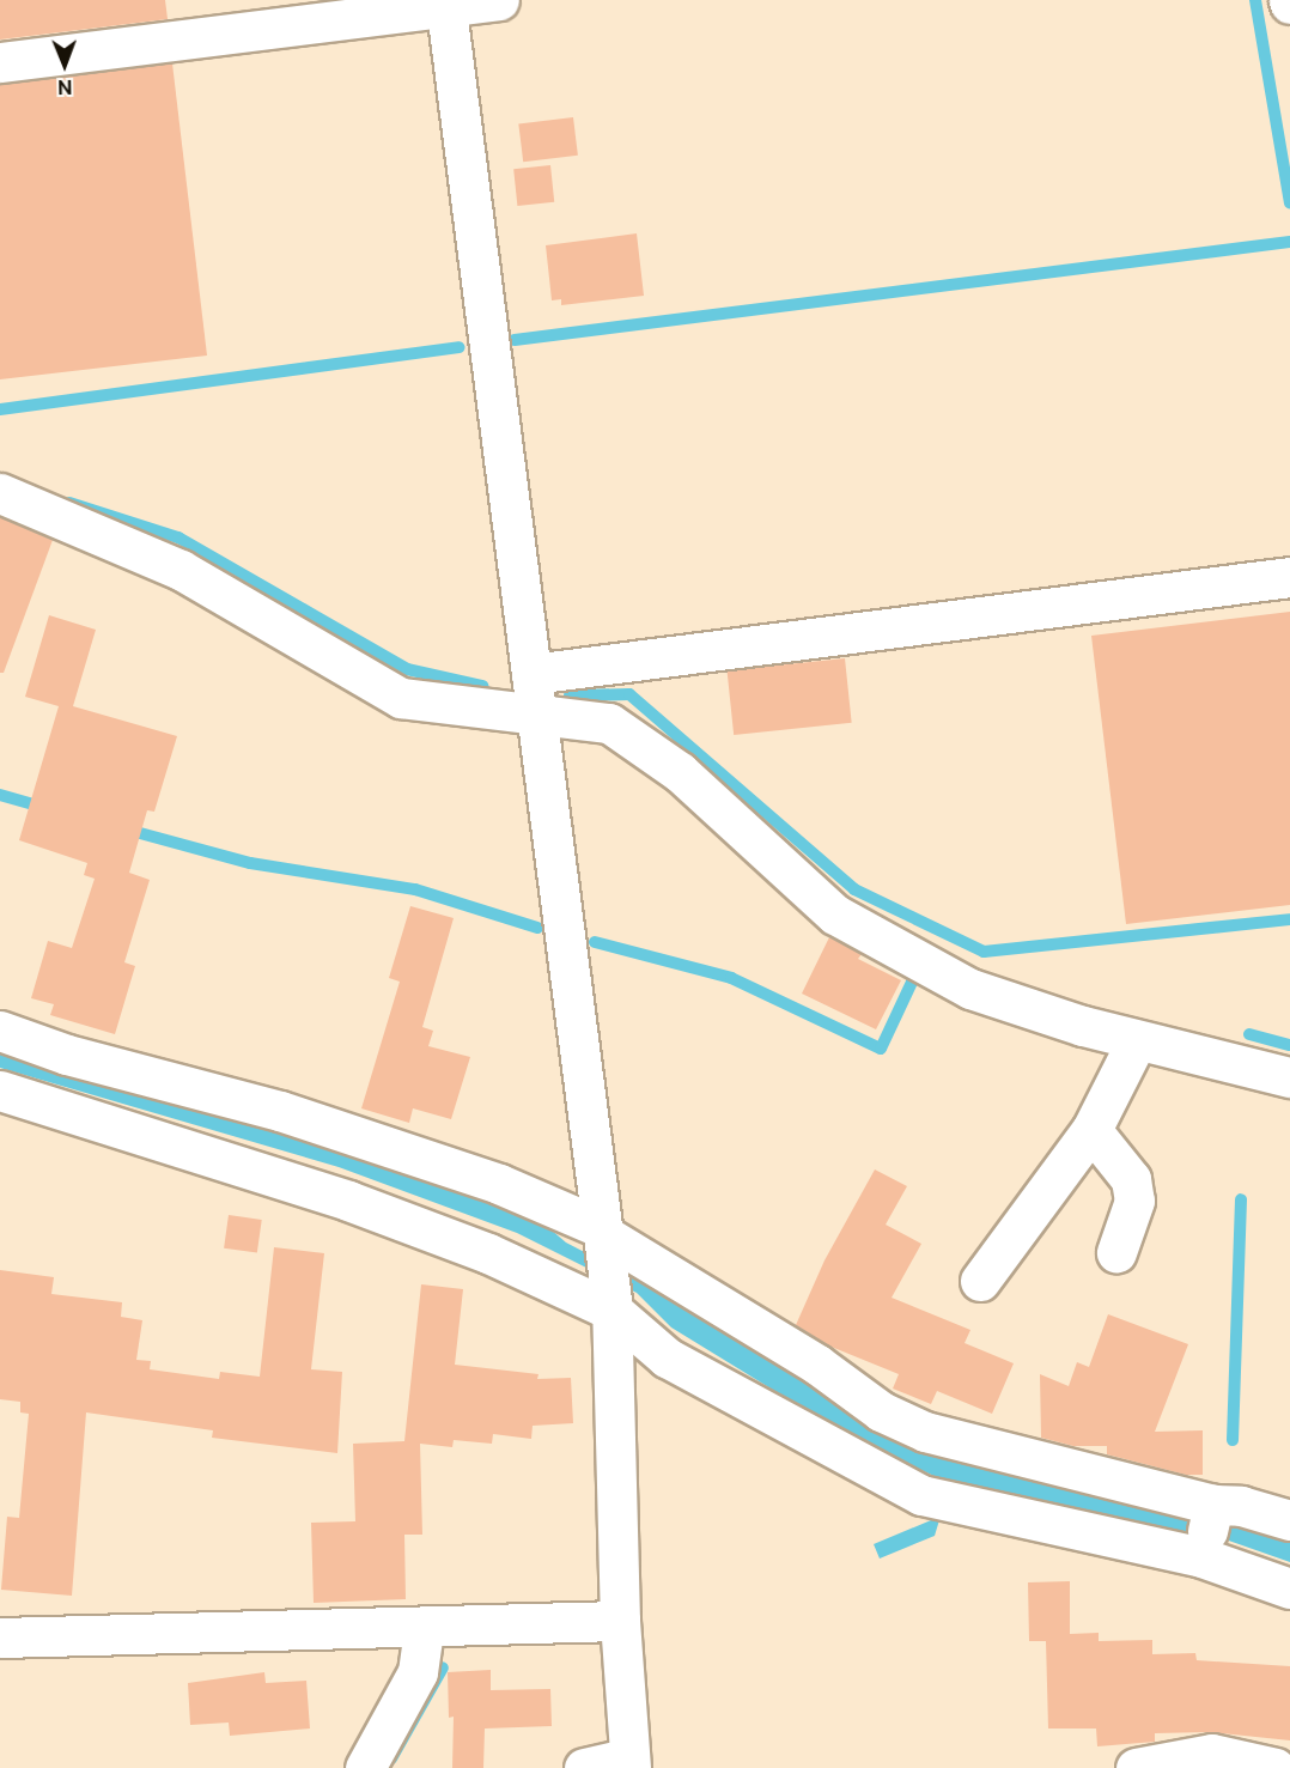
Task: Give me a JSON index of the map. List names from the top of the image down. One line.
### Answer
{"north":"bottom"}
